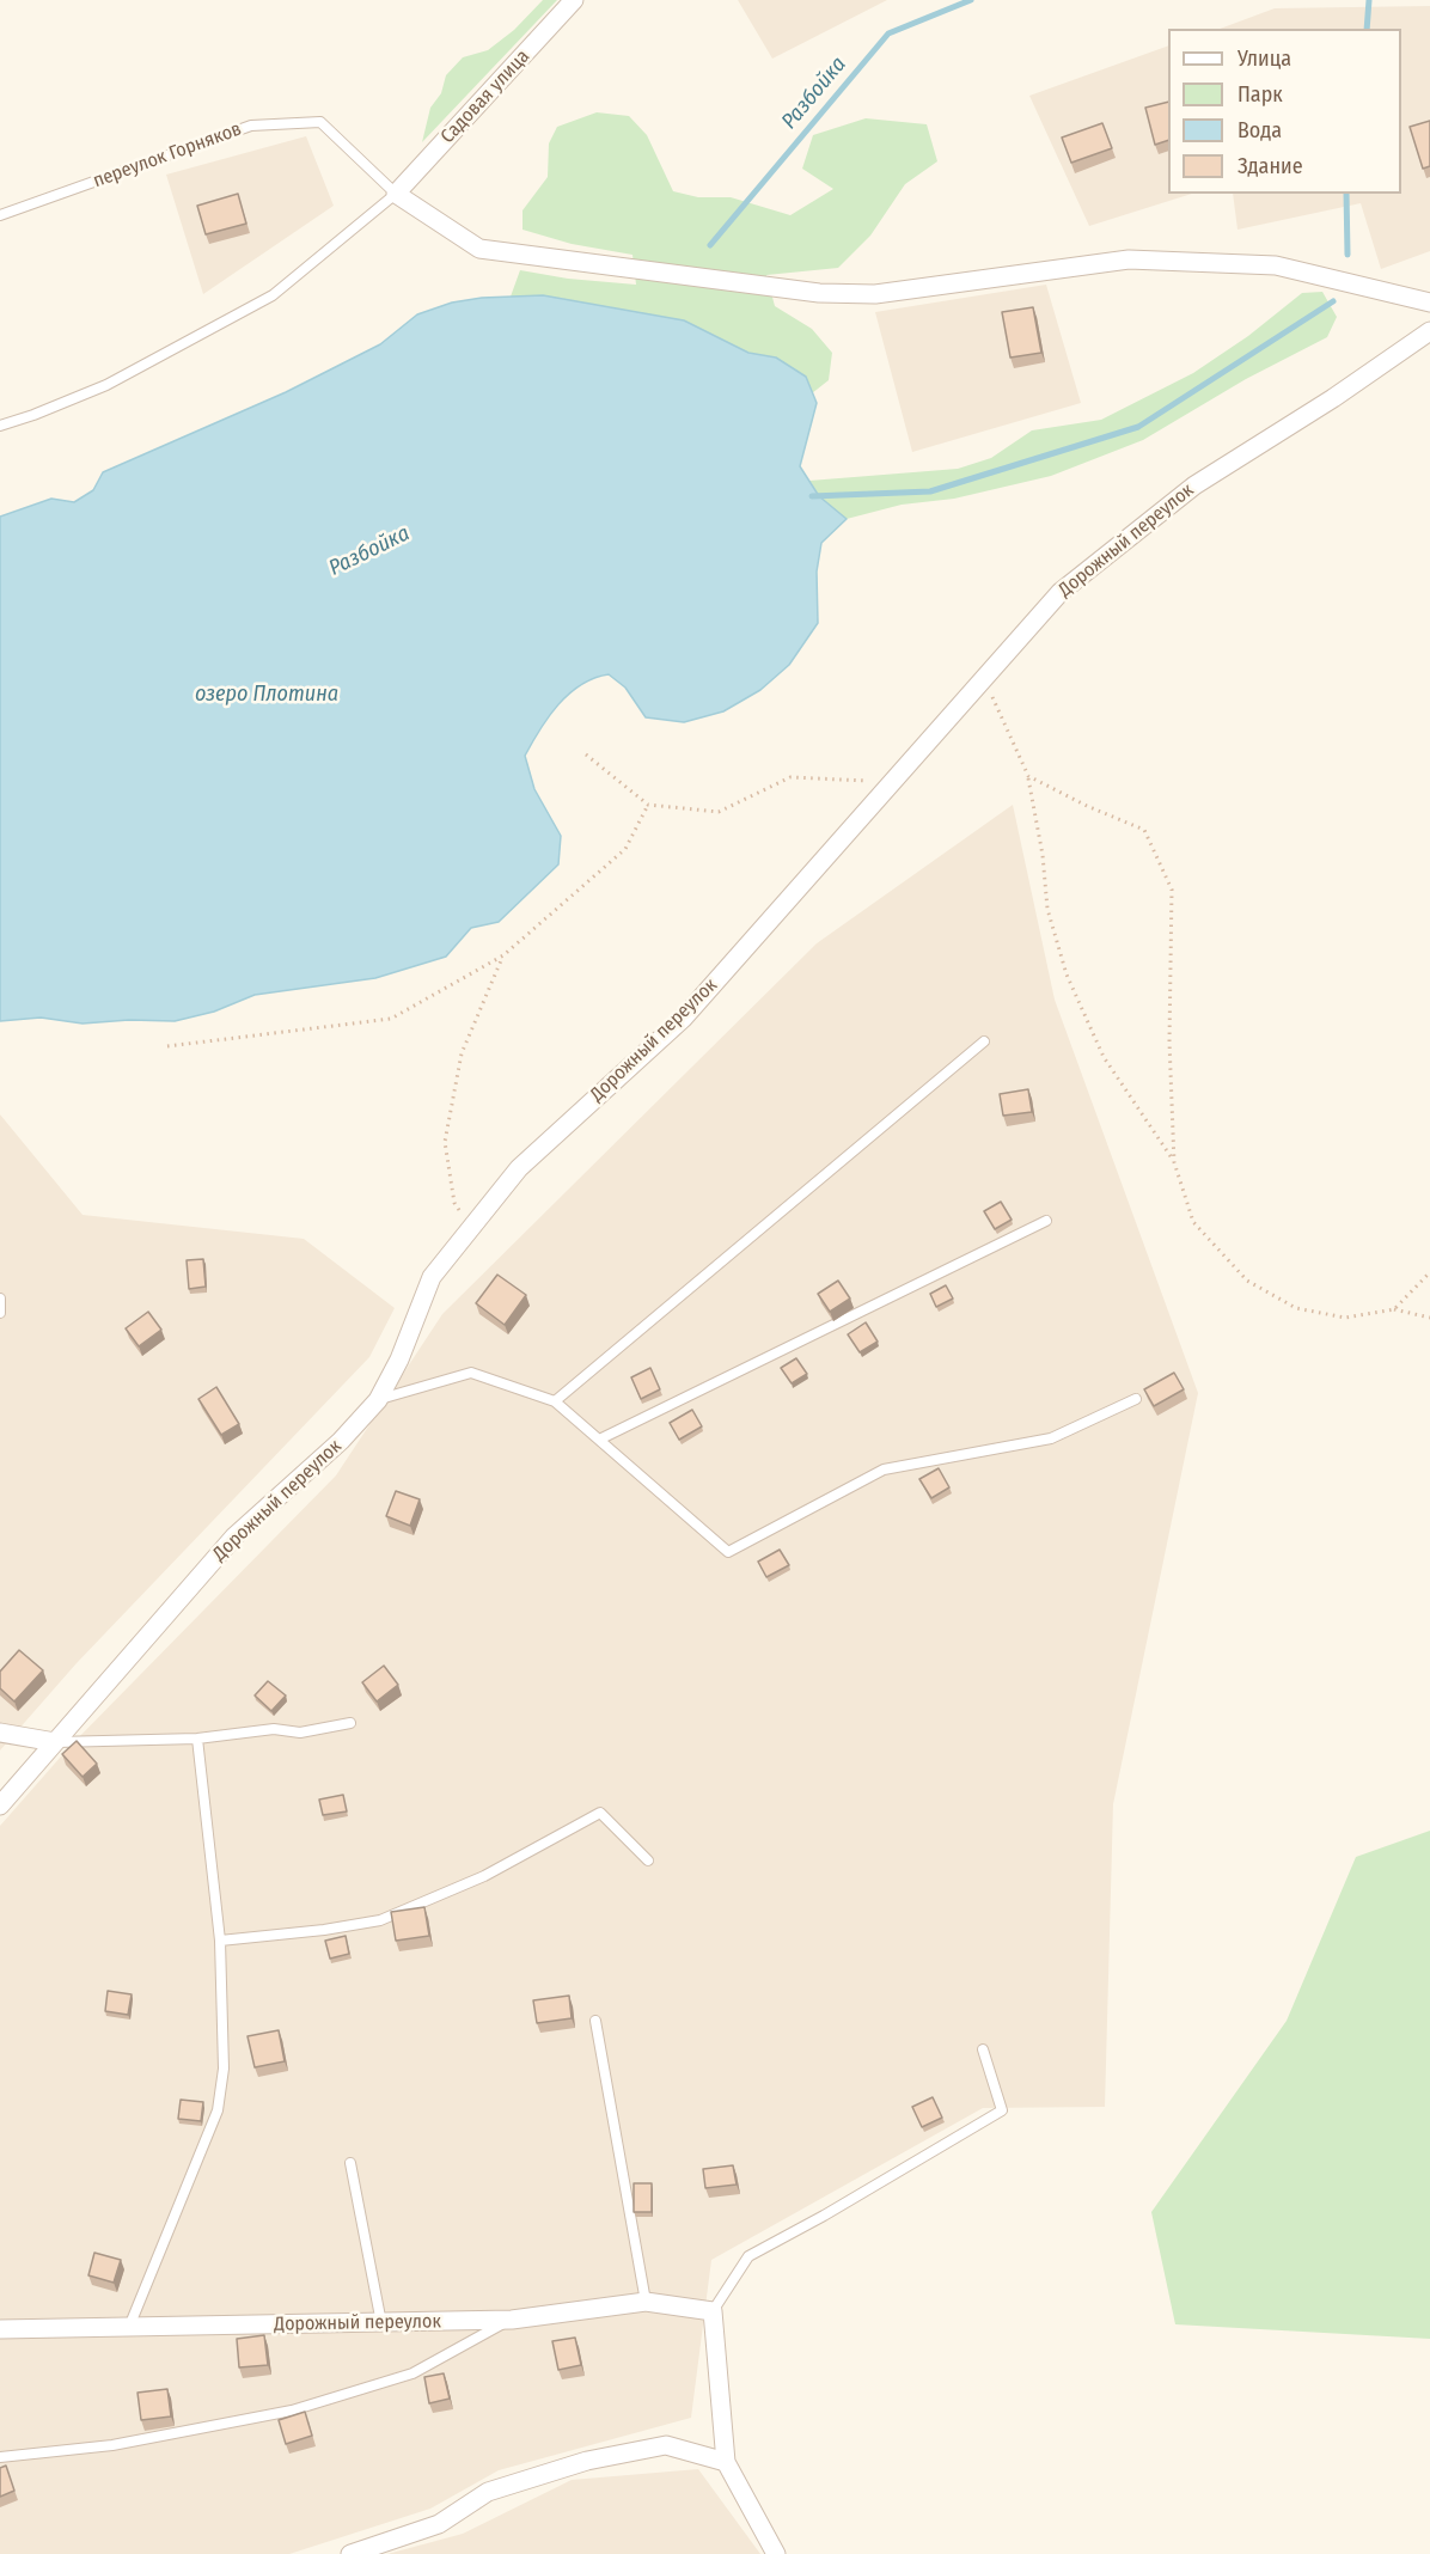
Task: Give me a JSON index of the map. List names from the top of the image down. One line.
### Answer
{"streets":{"street":["Садовая улица","Дорожный переулок"],"lane":["переулок Горняков"]},"crossings":[["Садовая улица","переулок Горняков"]],"water":["Разбойка","озеро Плотина"],"legend":["Улица","Парк","Вода","Здание"]}
